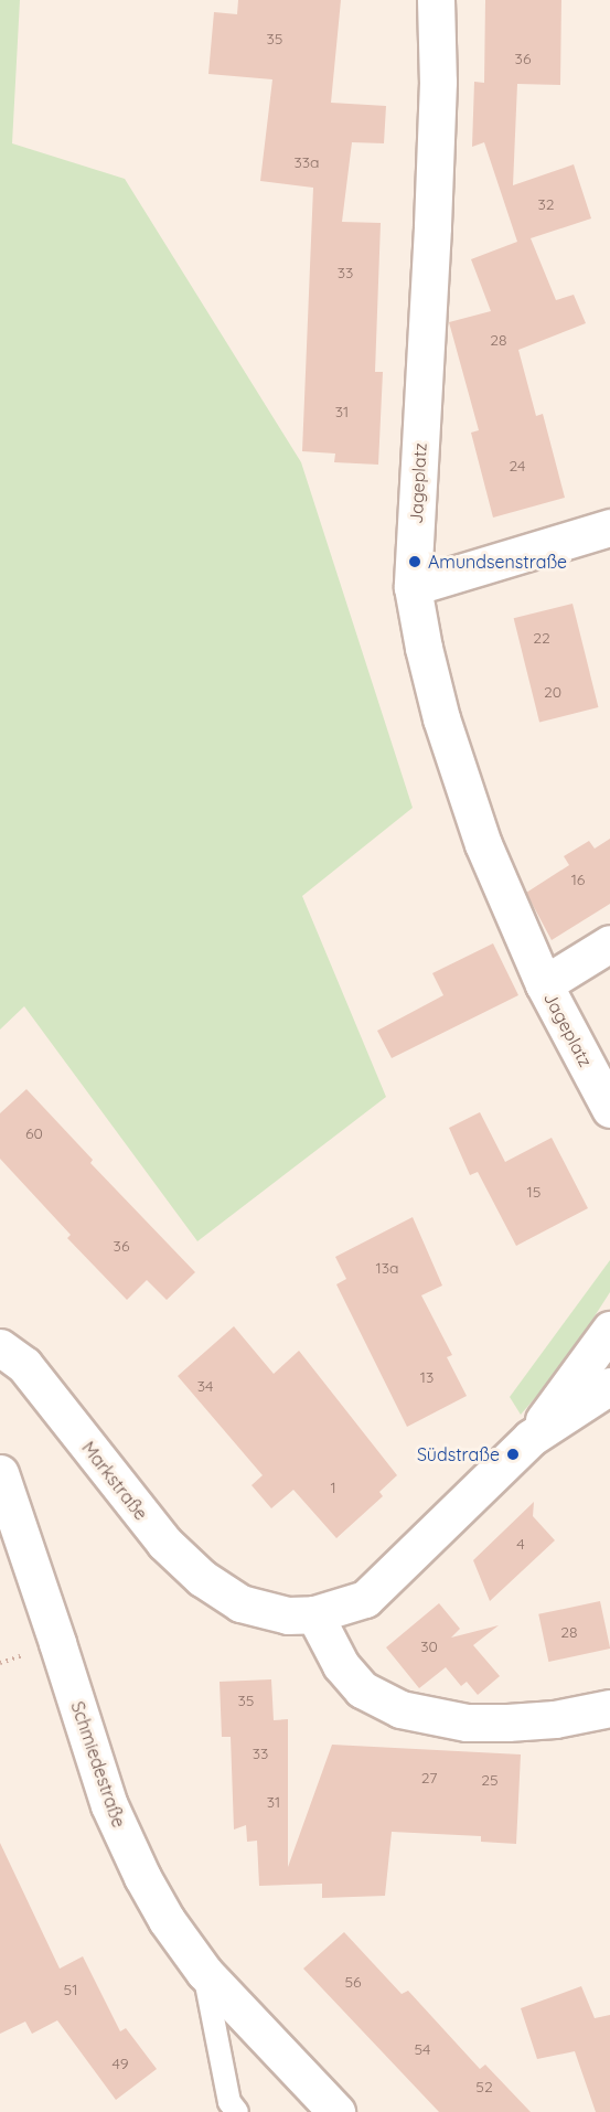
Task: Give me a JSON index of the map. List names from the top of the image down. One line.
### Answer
{"streets":{"street":["Jageplatz","Markstraße","Schmiedestraße"]},"places":["Amundsenstraße","Südstraße"],"house_numbers":["35","36","33a","32","33","28","31","24","22","20","16","60","15","36","13a","13","34","1","4","28","30","35","33","27","25","31","56","51","54","49","52"]}
